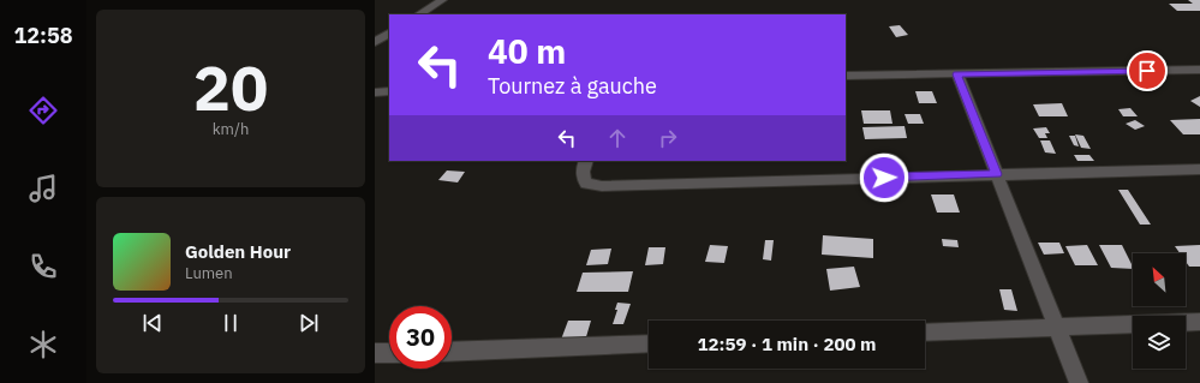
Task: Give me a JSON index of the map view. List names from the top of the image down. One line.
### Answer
{"north":"top left","page":{"tabs":"12:58","tile":["20","km/h"],"turn":["40 m","Tournez à gauche"],"song":["Golden Hour","Lumen"],"limit":"30","trip":"12:59 · 1 min · 200 m"}}
